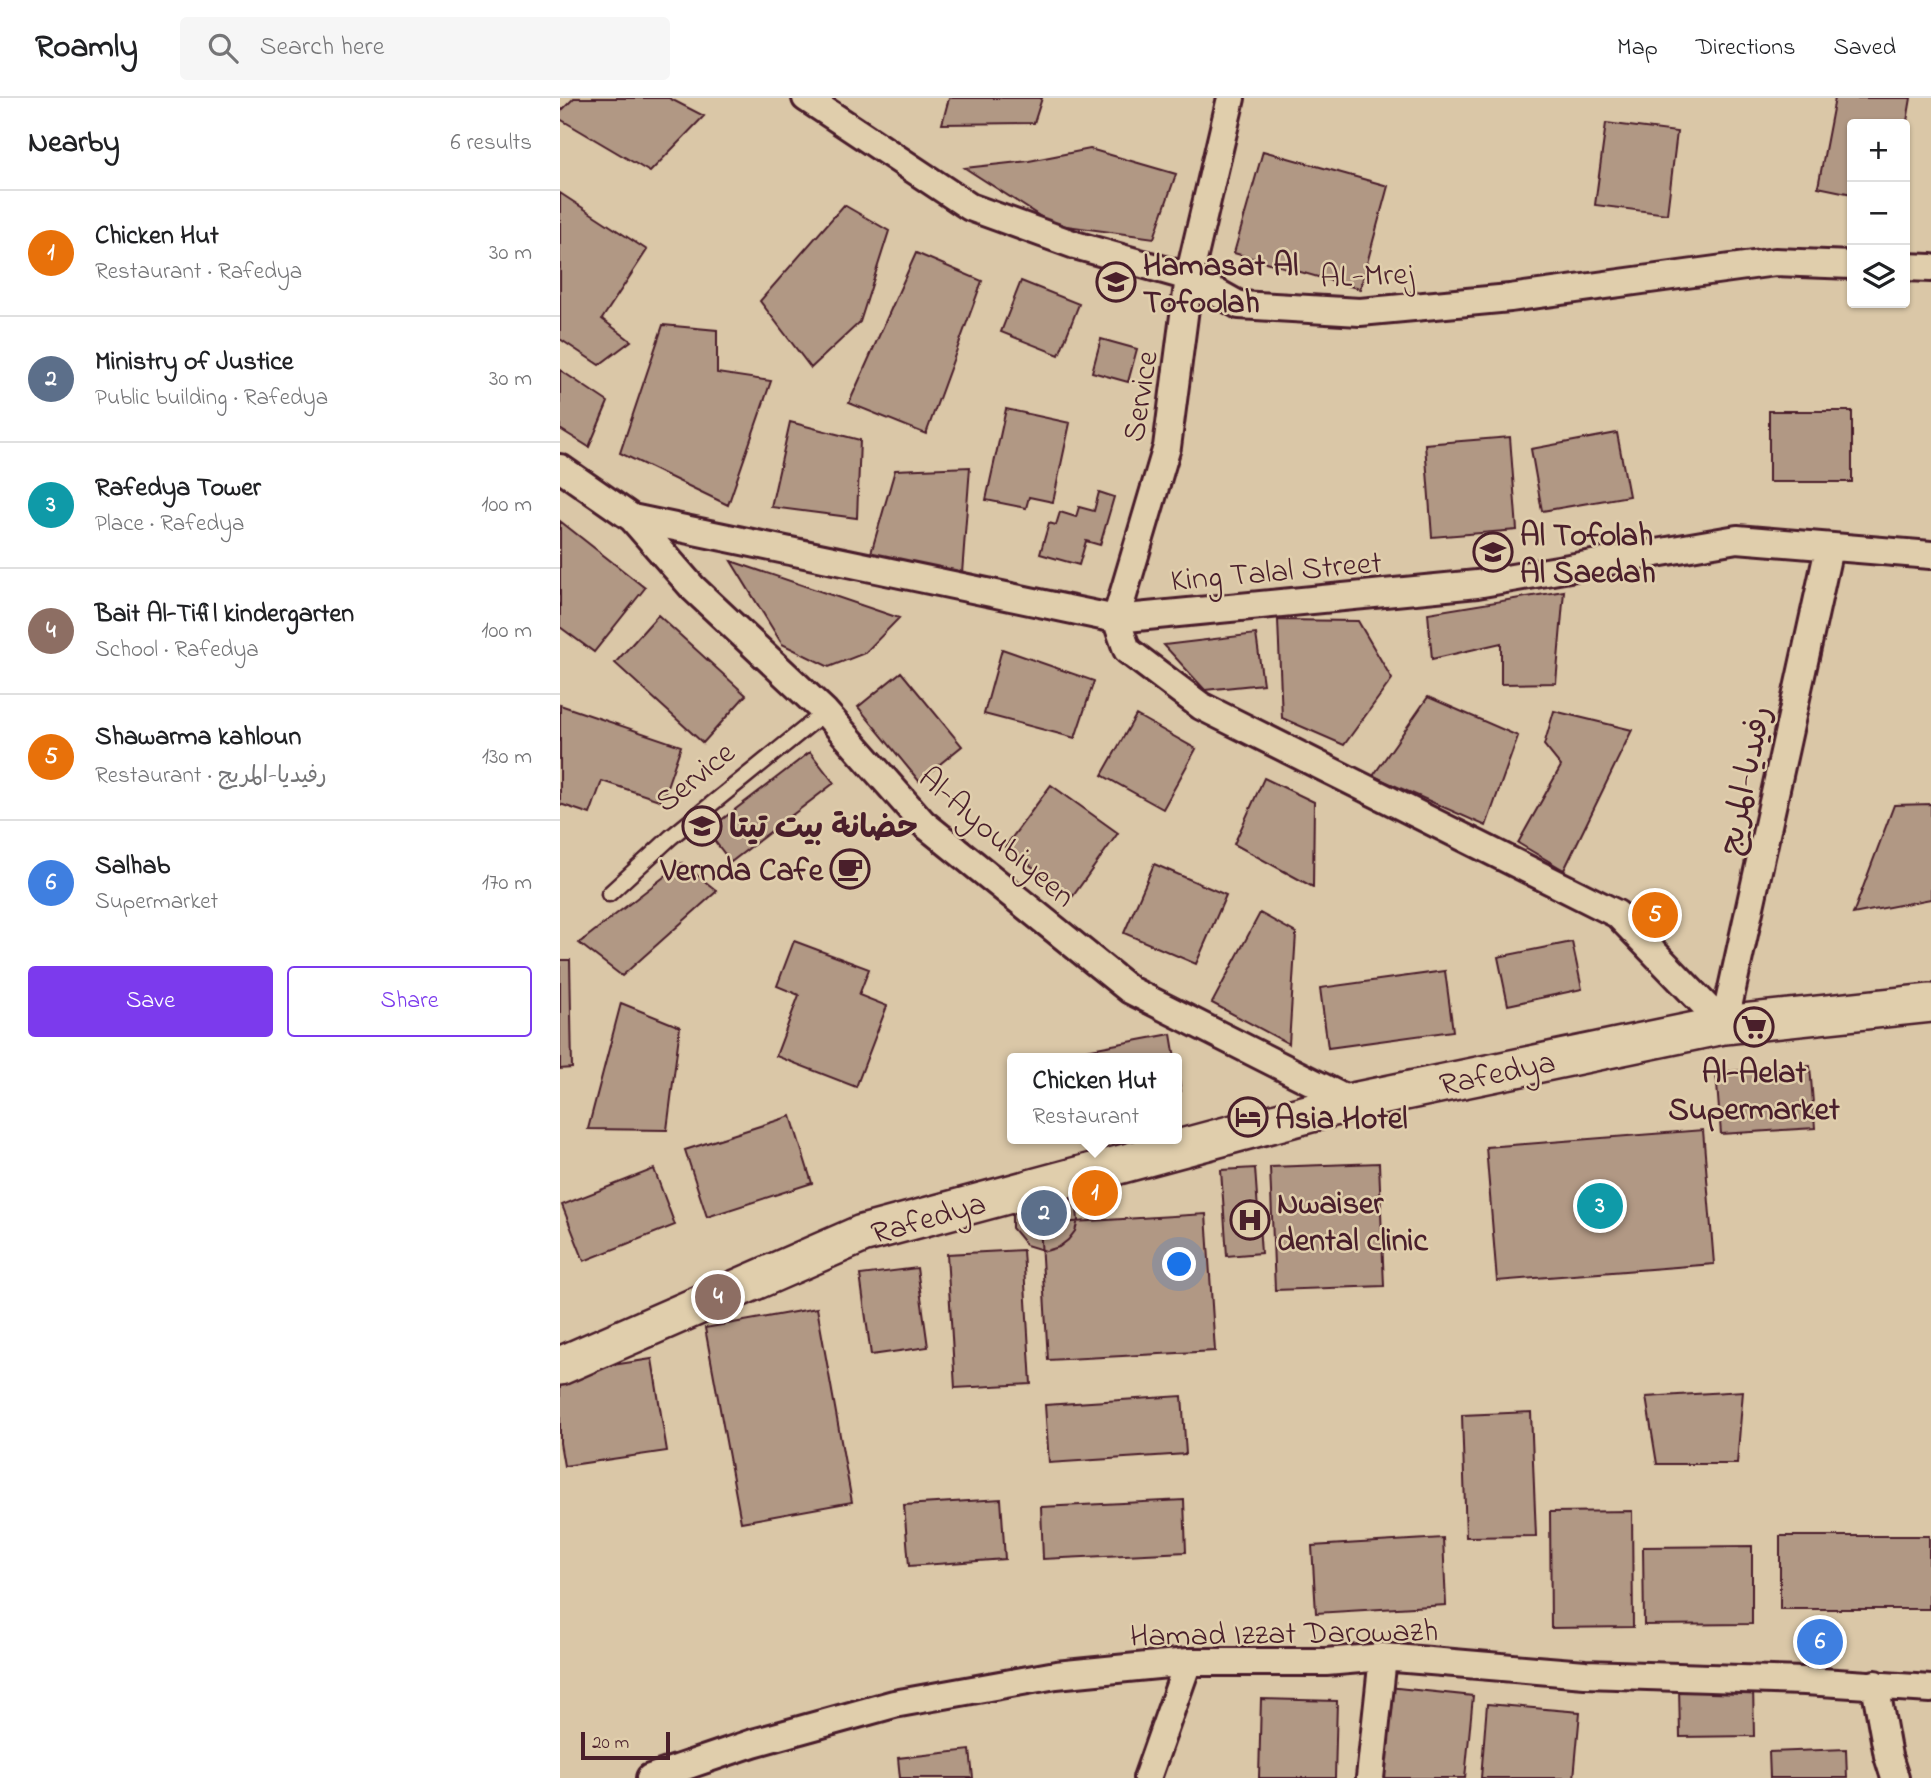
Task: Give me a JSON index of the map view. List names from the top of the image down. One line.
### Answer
{"streets":{"main road":["Rafedya"],"street":["AL-Mrej","Service","King Talal Street","رفيديا-المريج","Al-Ayoubiyeen","Hamad Izzat Darowazh"]},"crossings":[["AL-Mrej","Service"],["Service","King Talal Street"],["Service","Al-Ayoubiyeen"],["King Talal Street","رفيديا-المريج"],["King Talal Street","Al-Ayoubiyeen"],["رفيديا-المريج","Rafedya"],["Al-Ayoubiyeen","Rafedya"]],"places":{"school or university":["Hamasat Al Tofoolah","Al Tofolah Al Saedah","حضانة بيت تيتا"],"cafe":["Vernda Cafe"],"supermarket":["Al-Aelat Supermarket"],"hotel":["Asia Hotel"],"hospital":["Nwaiser dental clinic"]},"scale_bar":"20 m","page":{"header":"Roamly","search":"Search here","nav":["Map","Directions","Saved"],"heading":["Nearby","6 results"],"map_buttons":["+","−"],"list":[{"mark":"1","name":"Chicken Hut","note":"Restaurant · Rafedya","value":"30 m"},{"mark":"2","name":"Ministry of Justice","note":"Public building · Rafedya","value":"30 m"},{"mark":"3","name":"Rafedya Tower","note":"Place · Rafedya","value":"100 m"},{"mark":"4","name":"Bait Al-Tifil kindergarten","note":"School · Rafedya","value":"100 m"},{"mark":"5","name":"Shawarma kahloun","note":"Restaurant · رفيديا-المريج","value":"130 m"},{"mark":"6","name":"Salhab","note":"Supermarket","value":"170 m"}],"pins":["5","1","3","2","4","6"],"buttons":["Save","Share"],"popup":["Chicken Hut","Restaurant"],"scale":"20 m"}}
